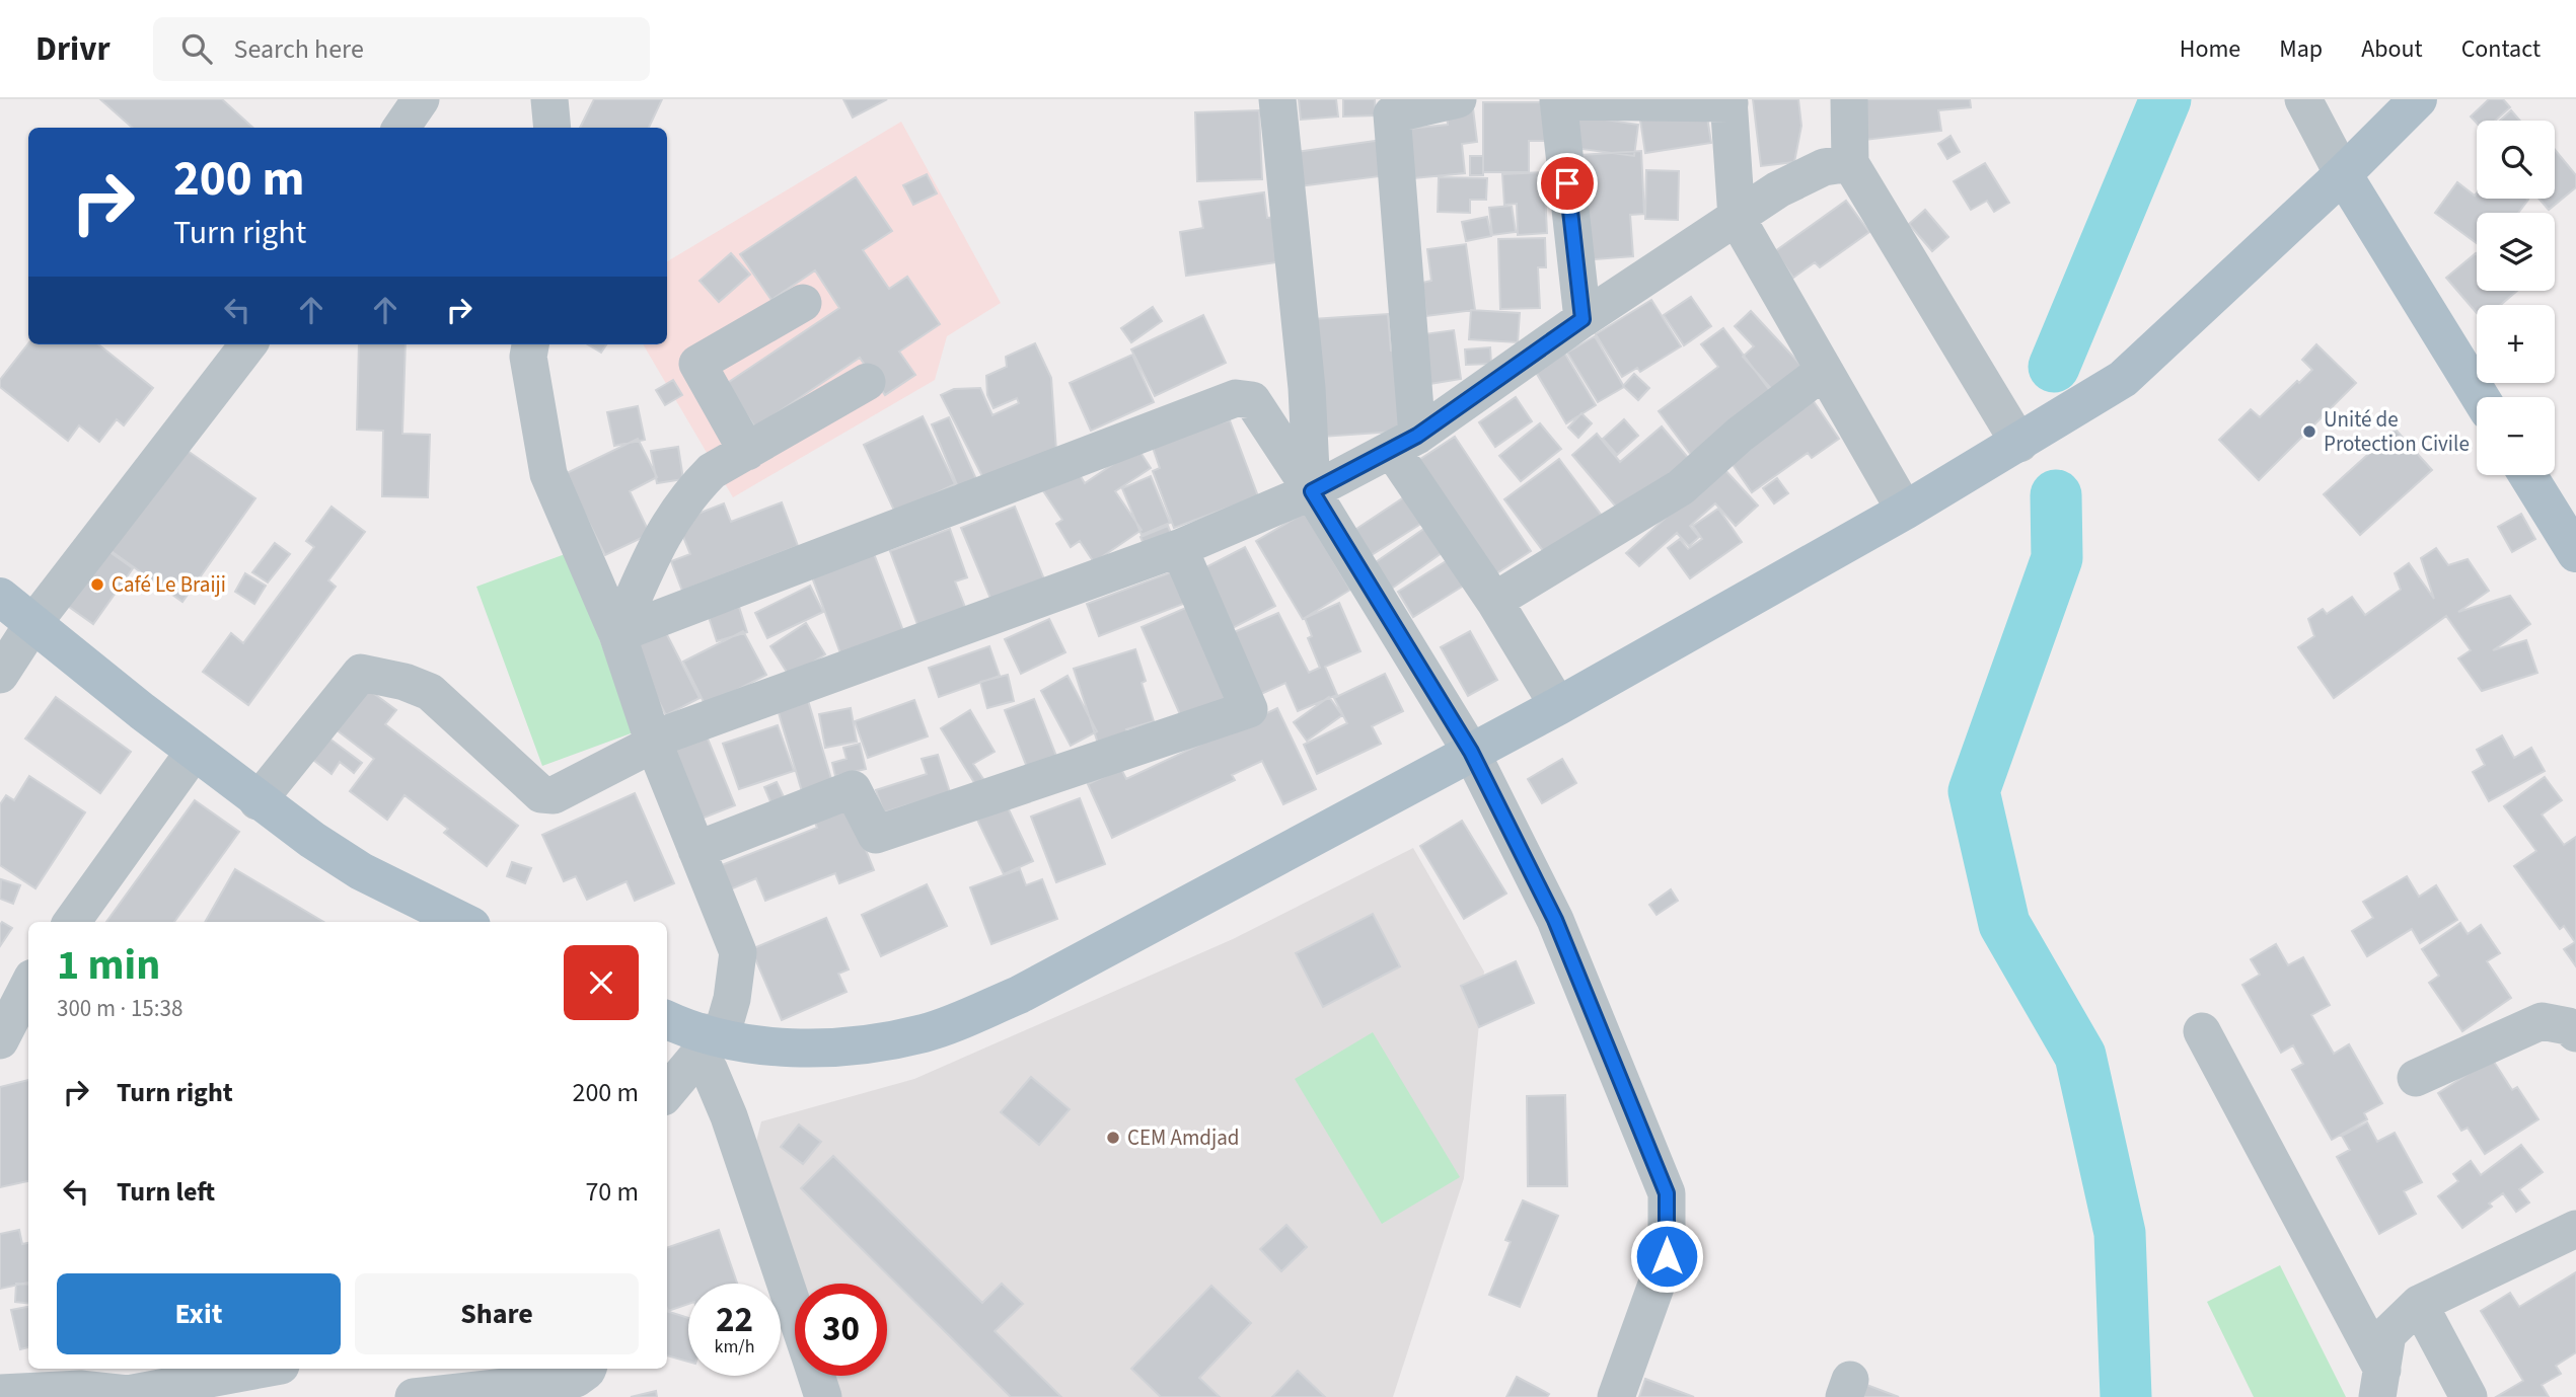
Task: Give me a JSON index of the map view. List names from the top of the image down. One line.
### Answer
{"places":["Unité de Protection Civile","Café Le Braiji","CEM Amdjad"],"page":{"header":"Drivr","search":"Search here","nav":["Home","Map","About","Contact"],"map_buttons":["+","−"],"turn":["200 m","Turn right"],"heading":["1 min","300 m · 15:38"],"list":[{"name":"Turn right","value":"200 m"},{"name":"Turn left","value":"70 m"}],"buttons":["Exit","Share"],"speed":"22 km/h","limit":"30"}}
